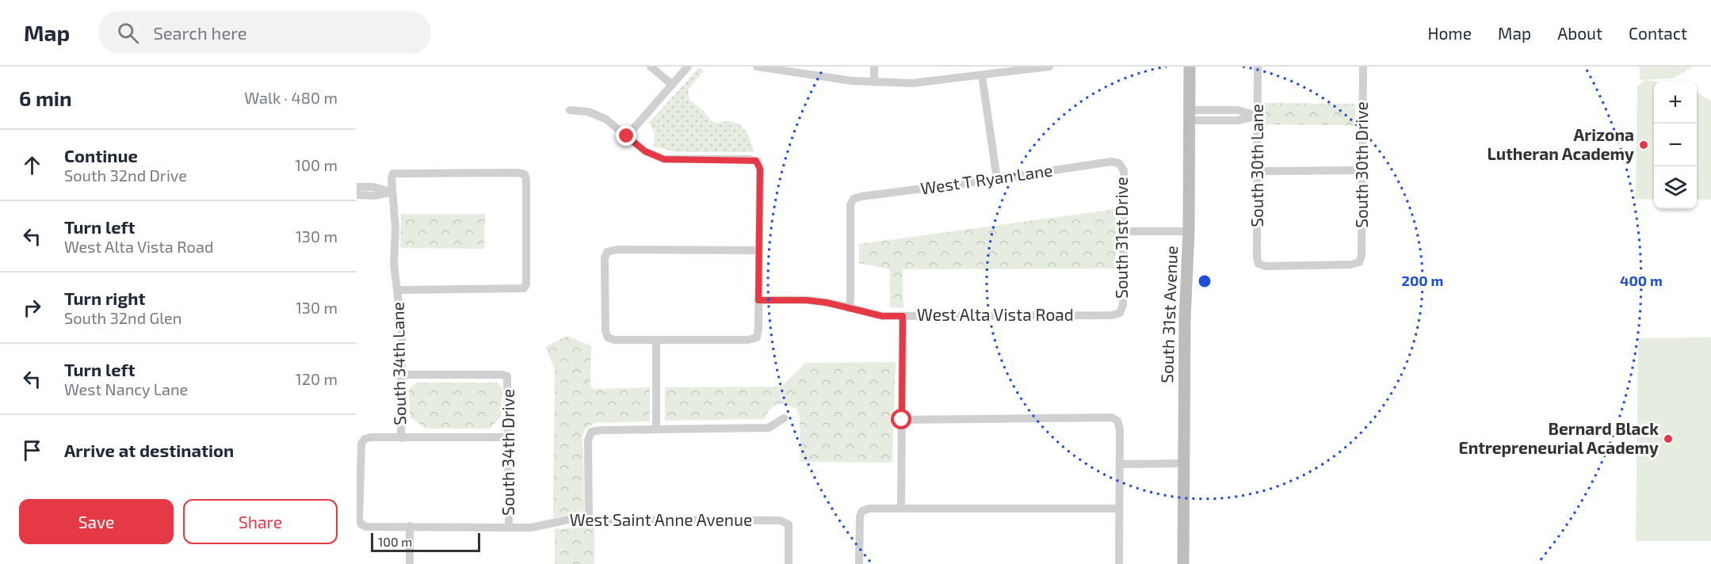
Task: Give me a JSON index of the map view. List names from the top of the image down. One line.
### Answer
{"streets":{"street":["South 30th Drive","South 30th Lane","West T Ryan Lane","South 31st Drive","South 31st Avenue","West Alta Vista Road","South 34th Lane","South 34th Drive","West Saint Anne Avenue"]},"crossings":[["South 30th Drive","South 30th Lane"],["West T Ryan Lane","South 31st Drive"],["West T Ryan Lane","West Alta Vista Road"],["South 31st Drive","West Alta Vista Road"],["South 34th Lane","South 34th Drive"],["South 34th Drive","West Saint Anne Avenue"]],"places":["Arizona Lutheran Academy","Bernard Black Entrepreneurial Academy"],"scale_bar":"100 m","page":{"header":"Map","search":"Search here","nav":["Home","Map","About","Contact"],"heading":["6 min","Walk · 480 m"],"map_buttons":["+","−"],"list":[["Continue","South 32nd Drive","100 m"],["Turn left","West Alta Vista Road","130 m"],["Turn right","South 32nd Glen","130 m"],["Turn left","West Nancy Lane","120 m"],"Arrive at destination"],"buttons":["Save","Share"],"scale":"100 m"},"rings":["200 m","400 m"]}
